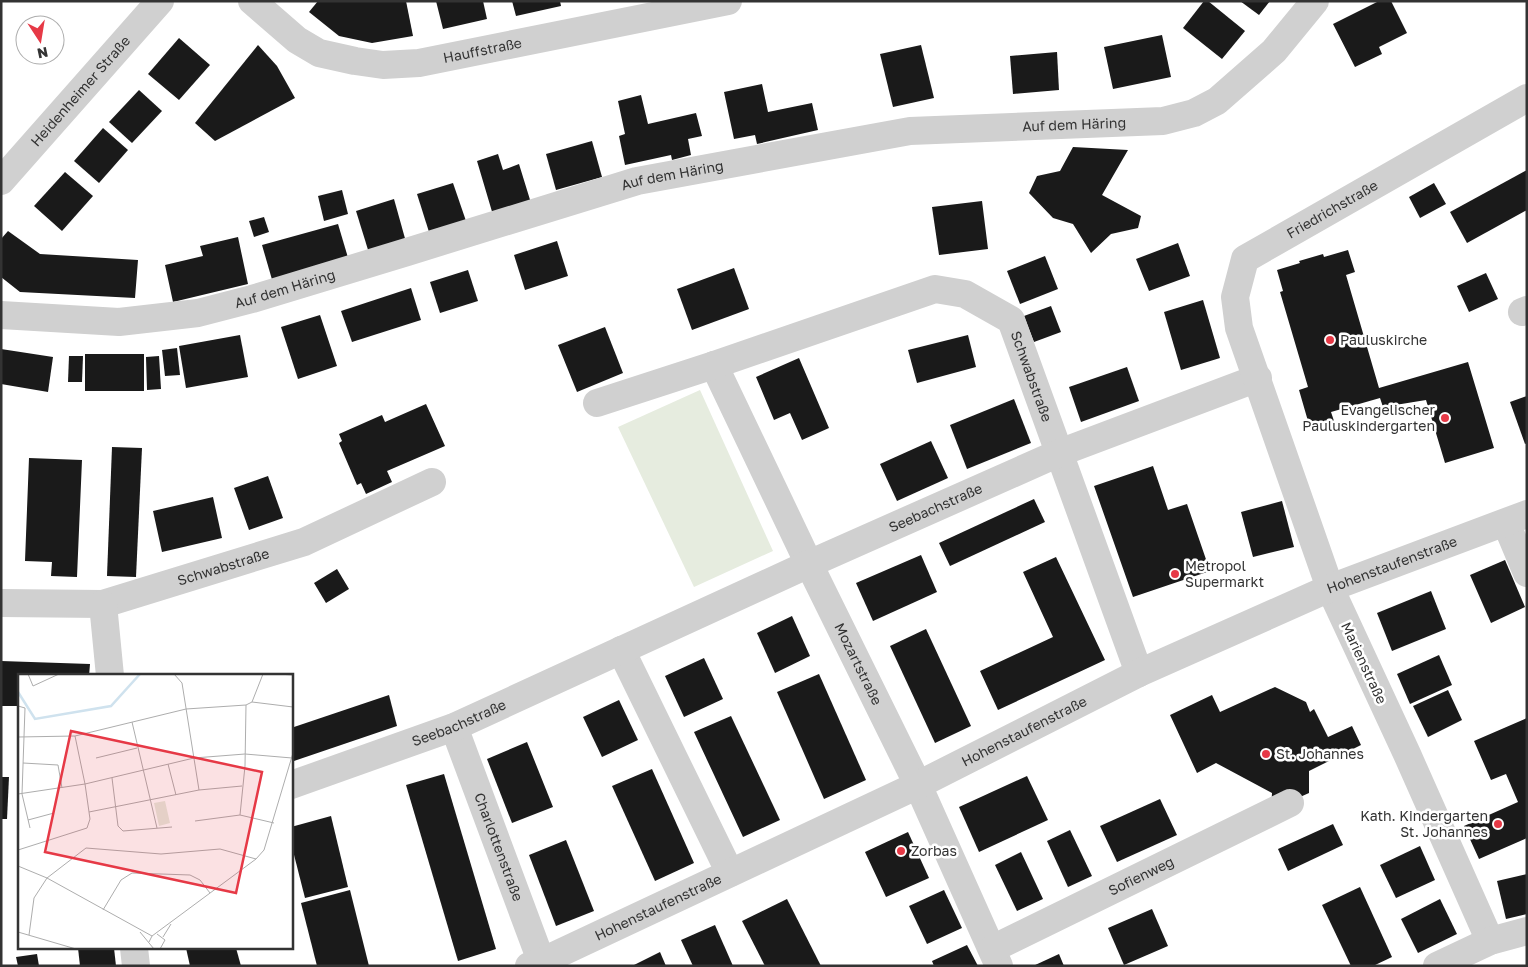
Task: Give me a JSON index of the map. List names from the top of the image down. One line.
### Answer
{"streets":{"street":["Hauffstraße","Heidenheimer Straße","Auf dem Häring","Friedrichstraße","Schwabstraße","Seebachstraße","Hohenstaufenstraße","Marienstraße","Mozartstraße","Charlottenstraße","Sofienweg"]},"crossings":[["Friedrichstraße","Seebachstraße"],["Friedrichstraße","Marienstraße"],["Schwabstraße","Seebachstraße"],["Schwabstraße","Hohenstaufenstraße"],["Schwabstraße","Mozartstraße"],["Seebachstraße","Marienstraße"],["Seebachstraße","Mozartstraße"],["Seebachstraße","Charlottenstraße"],["Hohenstaufenstraße","Marienstraße"],["Hohenstaufenstraße","Mozartstraße"],["Hohenstaufenstraße","Charlottenstraße"],["Mozartstraße","Sofienweg"]],"places":["Pauluskirche","Evangelischer Pauluskindergarten","Metropol Supermarkt","St. Johannes","Kath. Kindergarten St. Johannes","Zorbas"],"north":"bottom"}
